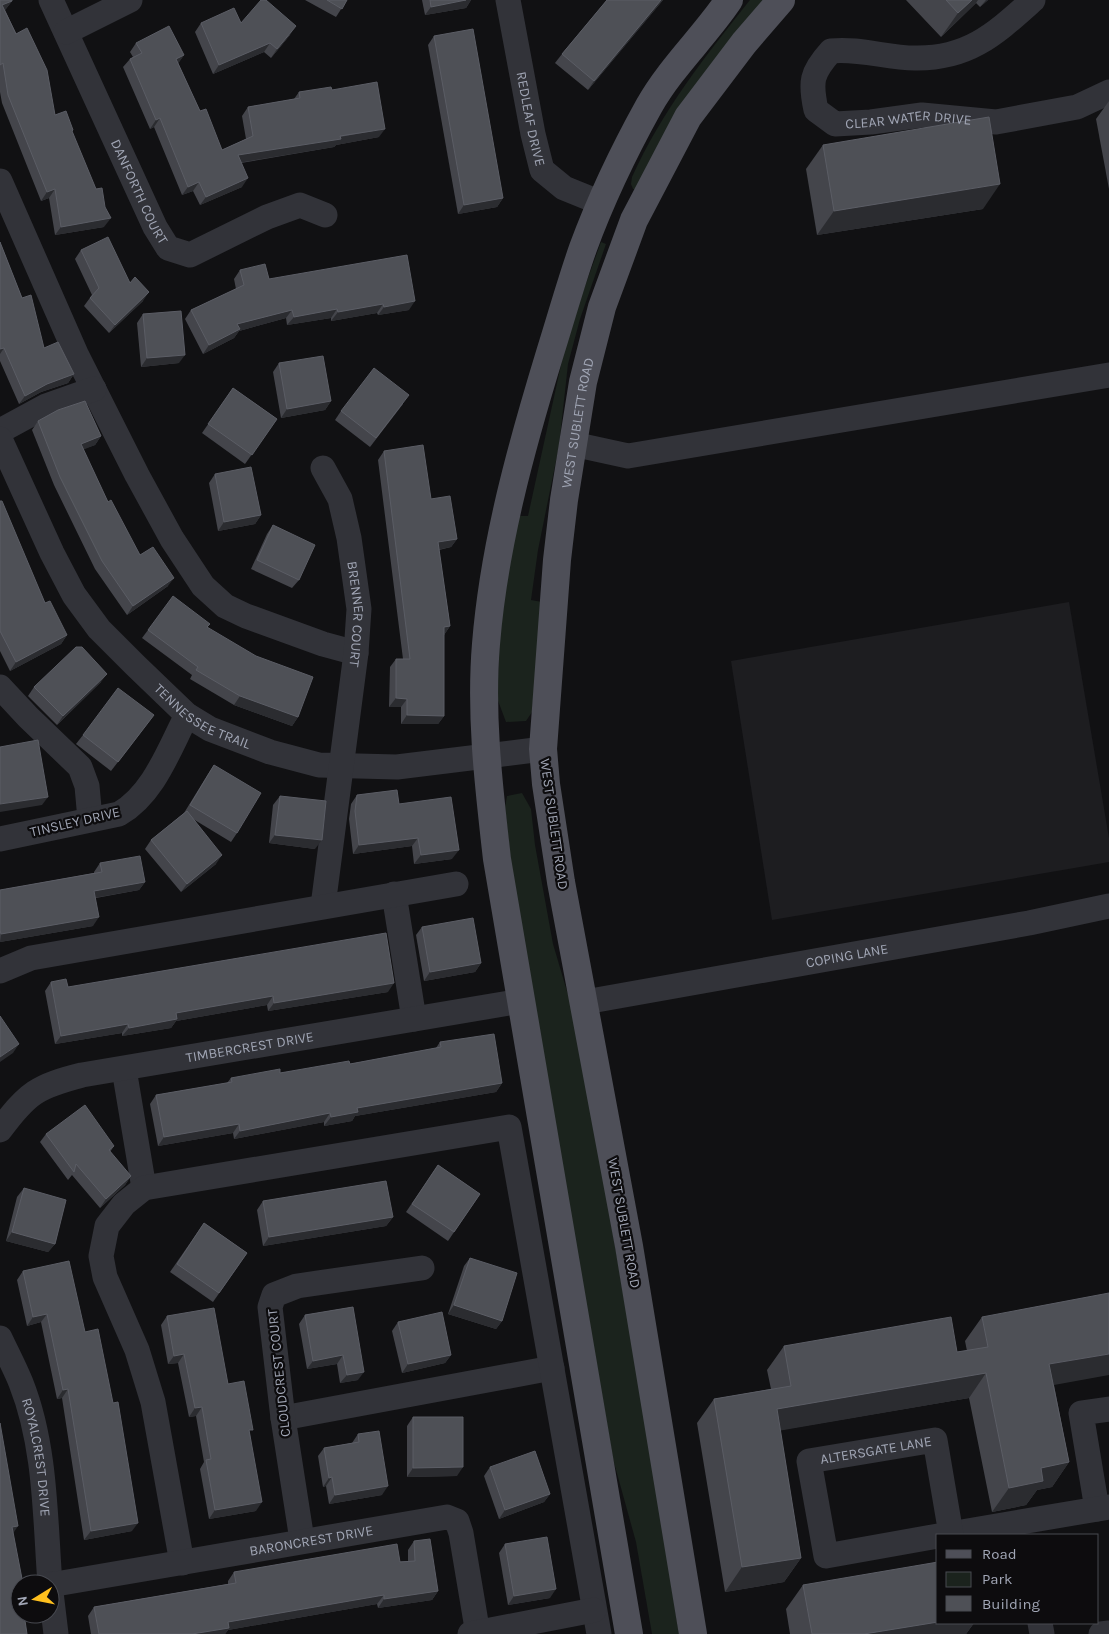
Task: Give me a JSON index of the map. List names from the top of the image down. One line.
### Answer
{"streets":{"main road":["WEST SUBLETT ROAD"],"street":["REDLEAF DRIVE","CLEAR WATER DRIVE","DANFORTH COURT","BRENNER COURT","TENNESSEE TRAIL","TINSLEY DRIVE","COPING LANE","TIMBERCREST DRIVE","CLOUDCREST COURT","ALTERSGATE LANE","ROYALCREST DRIVE","BARONCREST DRIVE"]},"crossings":[["WEST SUBLETT ROAD","TENNESSEE TRAIL"],["WEST SUBLETT ROAD","COPING LANE"],["BRENNER COURT","TENNESSEE TRAIL"],["TENNESSEE TRAIL","TINSLEY DRIVE"],["CLOUDCREST COURT","BARONCREST DRIVE"]],"legend":["Road","Park","Building"],"north":"left"}
